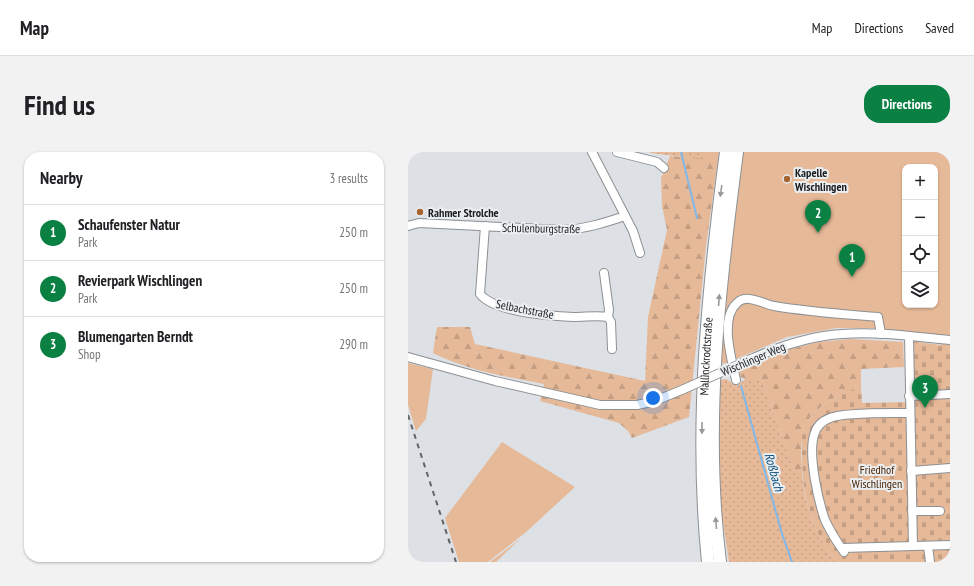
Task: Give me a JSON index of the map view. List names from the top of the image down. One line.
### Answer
{"streets":{"highway":["Mallinckrodtstraße"],"street":["Schulenburgstraße","Selbachstraße","Wischlinger Weg"]},"crossings":[["Schulenburgstraße","Selbachstraße"]],"water":["Roßbach"],"parks":["Friedhof Wischlingen"],"places":["Kapelle Wischlingen","Rahmer Strolche"],"page":{"header":"Map","nav":["Map","Directions","Saved"],"buttons":"Directions","title":"Find us","heading":["Nearby","3 results"],"map_buttons":["+","−"],"pins":["2","1","3"],"list":[{"mark":"1","name":"Schaufenster Natur","note":"Park","value":"250 m"},{"mark":"2","name":"Revierpark Wischlingen","note":"Park","value":"250 m"},{"mark":"3","name":"Blumengarten Berndt","note":"Shop","value":"290 m"}]}}
